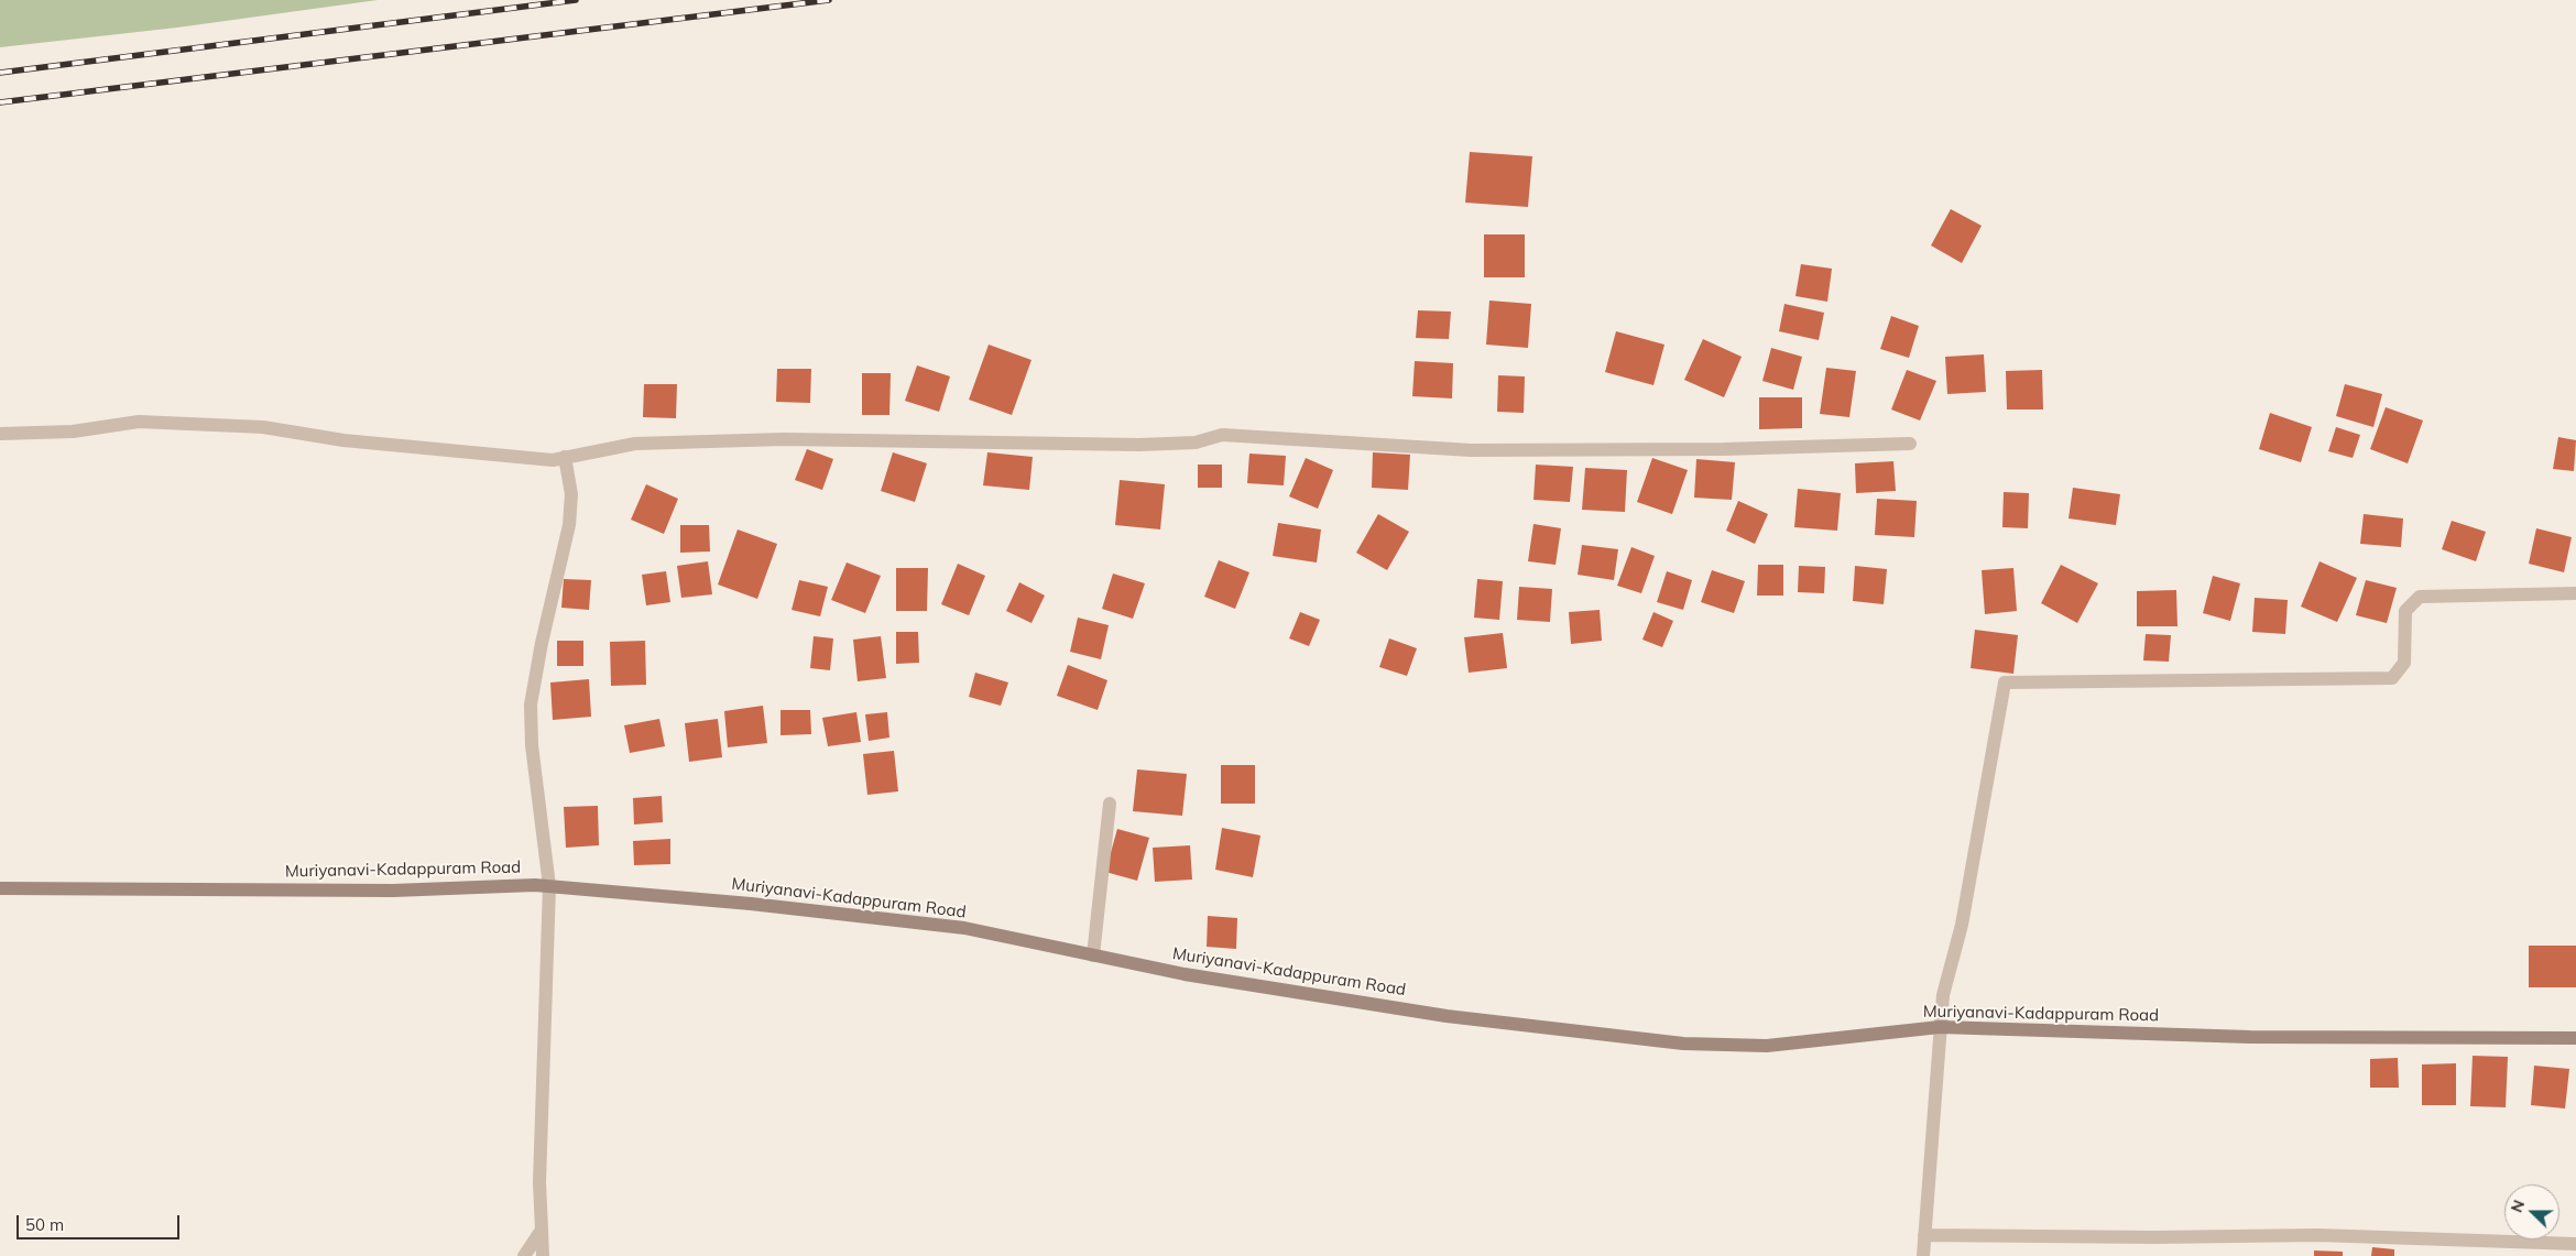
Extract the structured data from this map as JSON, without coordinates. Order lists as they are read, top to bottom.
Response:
{
  "streets": {
    "main road": ["Muriyanavi-Kadappuram Road"]
  },
  "scale_bar": "50 m",
  "north": "left"
}
